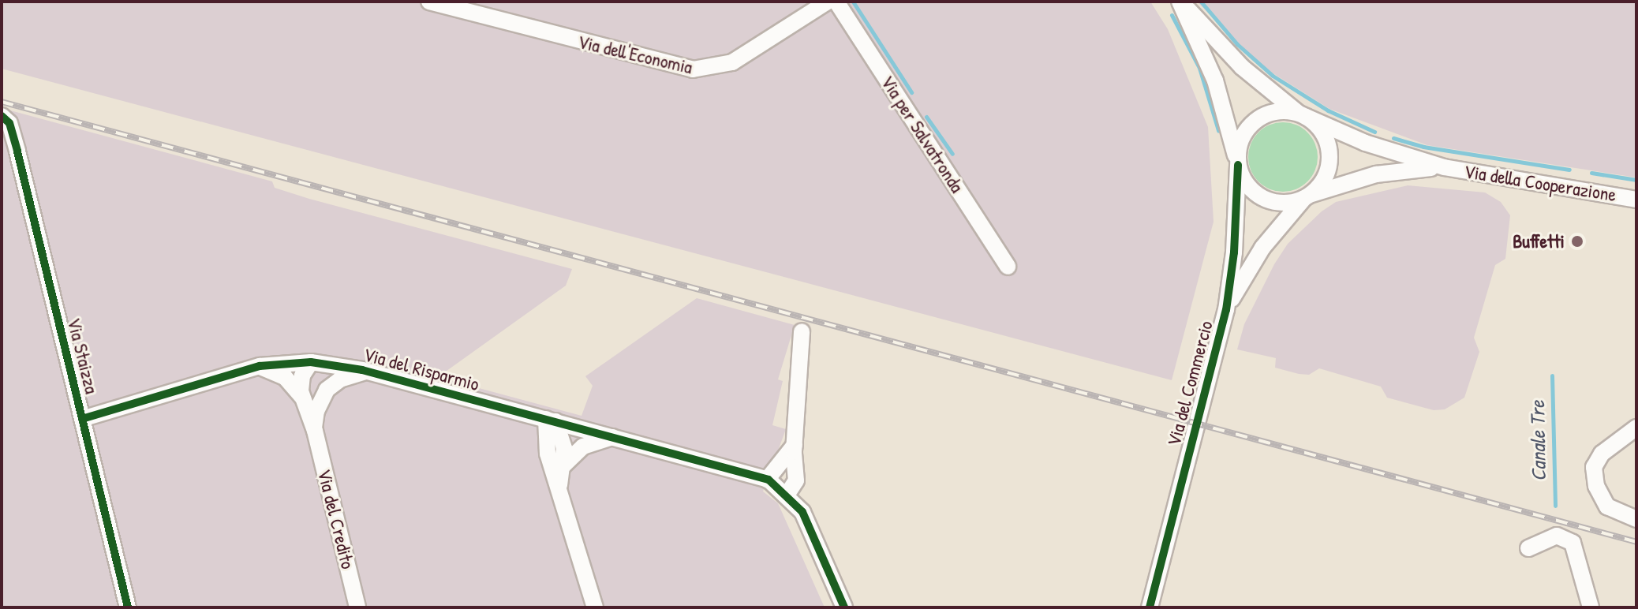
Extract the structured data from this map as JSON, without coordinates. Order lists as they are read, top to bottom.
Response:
{
  "streets": {
    "street": [
      "Via dell'Economia",
      "Via per Salvatronda",
      "Via della Cooperazione",
      "Via Staizza",
      "Via del Risparmio",
      "Via del Commercio",
      "Via del Credito"
    ]
  },
  "crossings": [
    ["Via della Cooperazione", "Via del Commercio"],
    ["Via Staizza", "Via del Risparmio"],
    ["Via del Risparmio", "Via del Credito"]
  ],
  "water": ["Canale Tre"],
  "places": ["Buffetti"]
}
